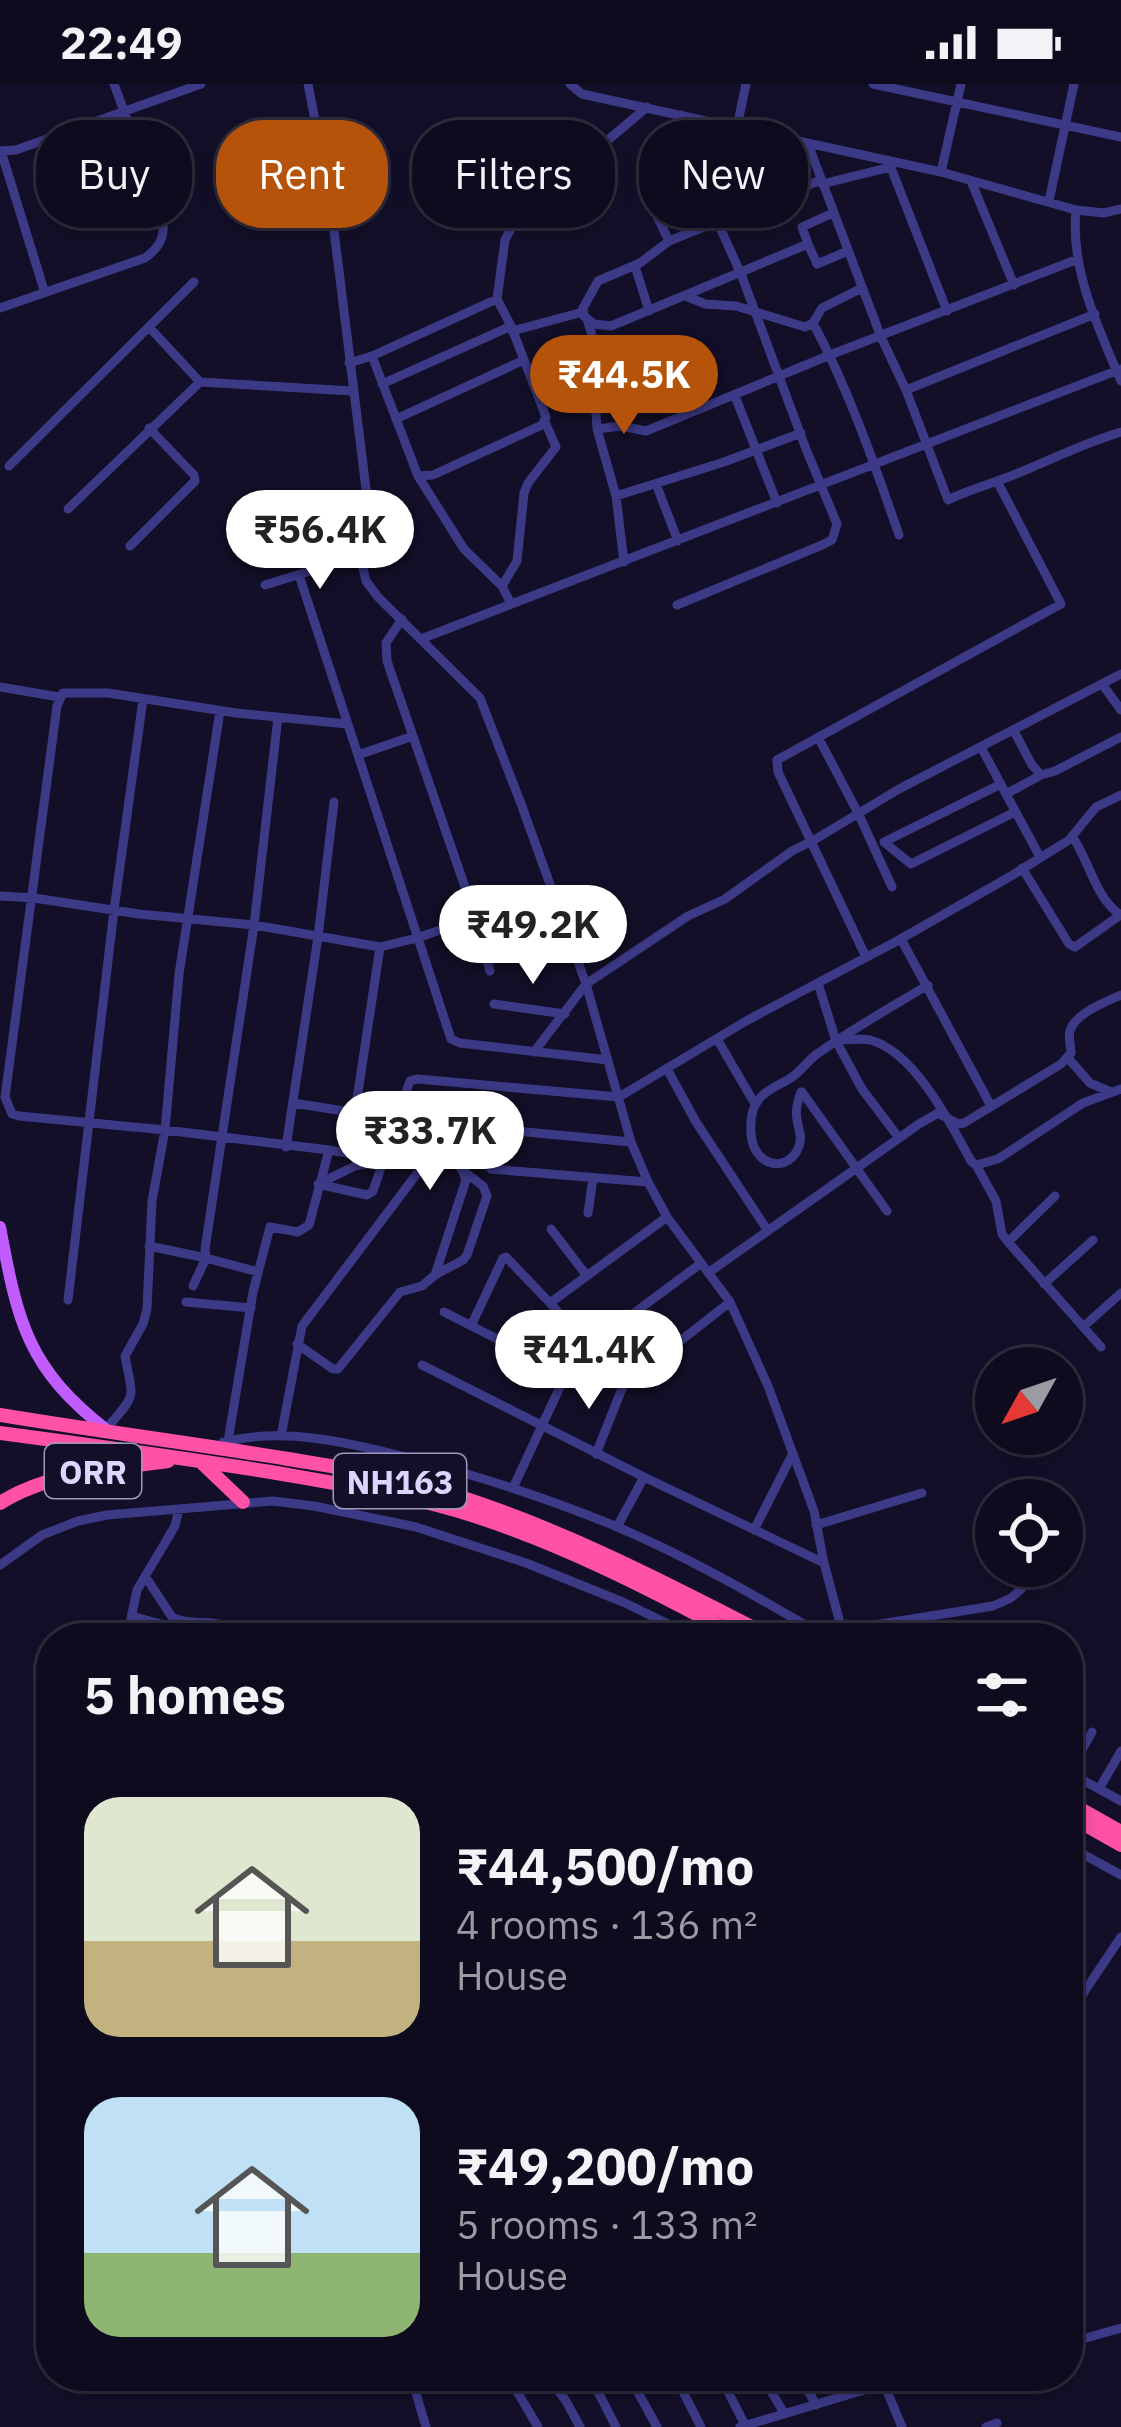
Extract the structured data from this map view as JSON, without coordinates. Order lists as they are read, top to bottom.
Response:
{
  "streets": {
    "highway": ["ORR", "NH163"]
  },
  "crossings": [
    ["ORR", "NH163"]
  ],
  "north": "bottom left",
  "page": {
    "status": "22:49",
    "chip": [
      "Buy",
      "Rent",
      "Filters",
      "New"
    ],
    "price": [
      "₹44.5K",
      "₹56.4K",
      "₹49.2K",
      "₹33.7K",
      "₹41.4K"
    ],
    "heading": "5 homes",
    "list": [
      {
        "name": "₹44,500/mo",
        "note": "4 rooms · 136 m² · House"
      },
      {
        "name": "₹49,200/mo",
        "note": "5 rooms · 133 m² · House"
      }
    ]
  }
}
